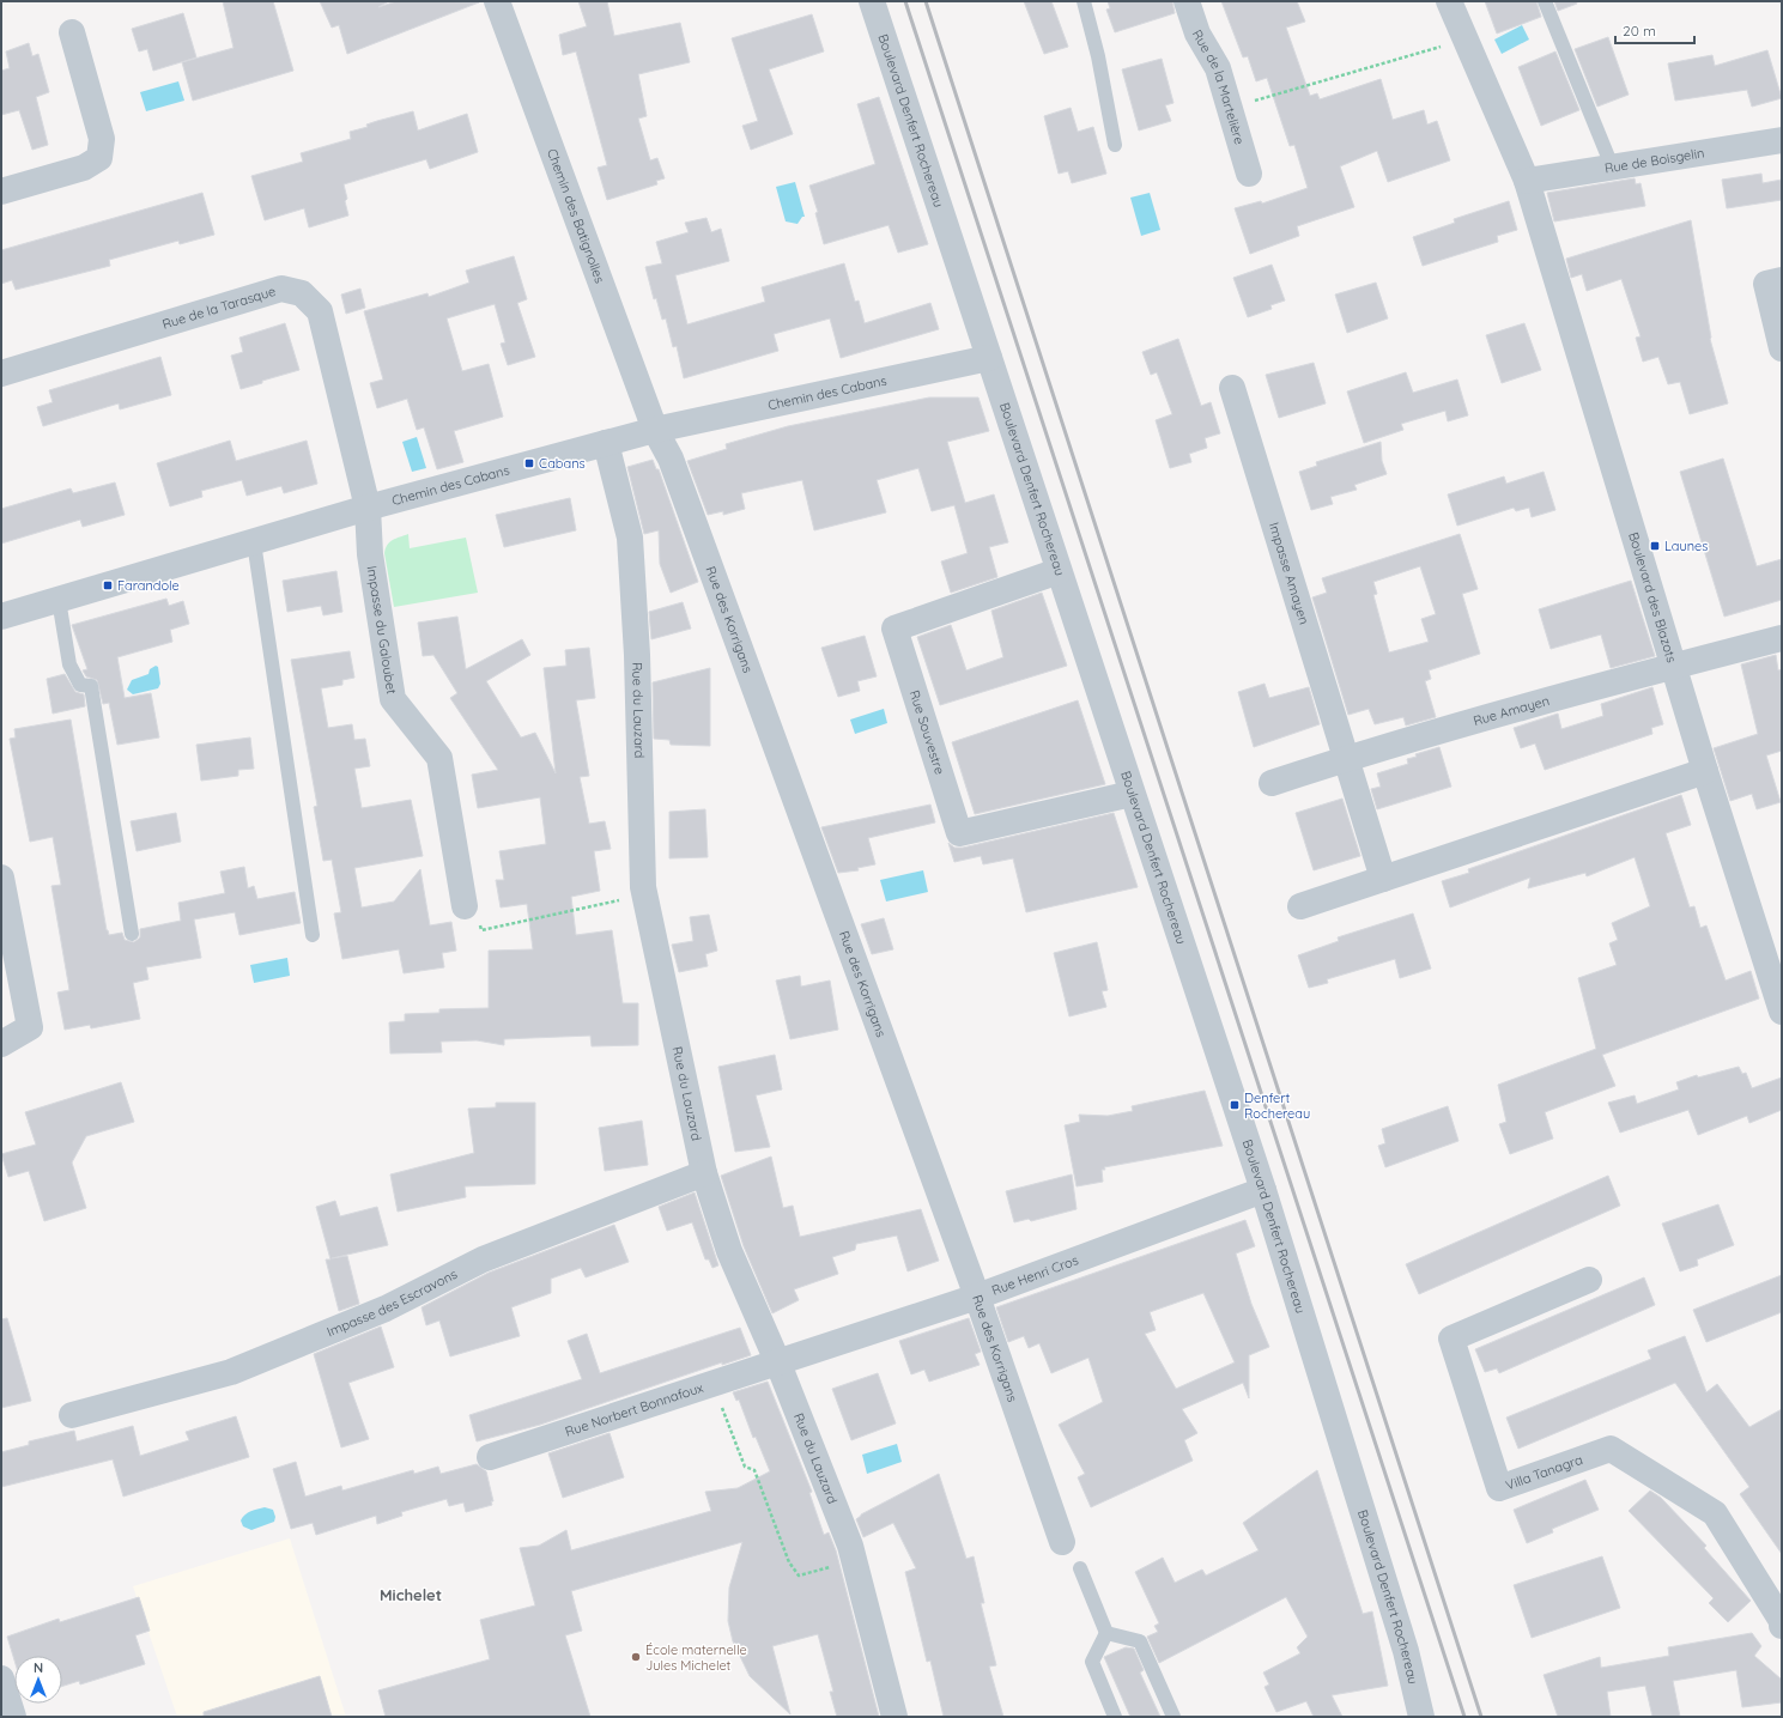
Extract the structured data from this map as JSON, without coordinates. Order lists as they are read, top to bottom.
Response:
{
  "streets": {
    "street": [
      "Rue de la Martelière",
      "Boulevard Denfert Rochereau",
      "Rue de Boisgelin",
      "Chemin des Batignolles",
      "Rue de la Tarasque",
      "Chemin des Cabans",
      "Impasse Amayen",
      "Boulevard des Blazots",
      "Rue des Korrigans",
      "Impasse du Galoubet",
      "Rue du Lauzard",
      "Rue Amayen",
      "Rue Souvestre",
      "Rue Henri Cros",
      "Impasse des Escravons",
      "Rue Norbert Bonnafoux",
      "Villa Tanagra"
    ]
  },
  "crossings": [
    ["Boulevard Denfert Rochereau", "Chemin des Cabans"],
    ["Boulevard Denfert Rochereau", "Rue Souvestre"],
    ["Boulevard Denfert Rochereau", "Rue Henri Cros"],
    ["Rue de Boisgelin", "Boulevard des Blazots"],
    ["Chemin des Batignolles", "Chemin des Cabans"],
    ["Chemin des Batignolles", "Rue des Korrigans"],
    ["Rue de la Tarasque", "Chemin des Cabans"],
    ["Rue de la Tarasque", "Impasse du Galoubet"],
    ["Chemin des Cabans", "Rue des Korrigans"],
    ["Chemin des Cabans", "Impasse du Galoubet"],
    ["Chemin des Cabans", "Rue du Lauzard"],
    ["Impasse Amayen", "Rue Amayen"],
    ["Boulevard des Blazots", "Rue Amayen"],
    ["Rue des Korrigans", "Rue Henri Cros"],
    ["Rue du Lauzard", "Rue Henri Cros"],
    ["Rue du Lauzard", "Impasse des Escravons"],
    ["Rue du Lauzard", "Rue Norbert Bonnafoux"],
    ["Rue Henri Cros", "Rue Norbert Bonnafoux"]
  ],
  "districts": ["Michelet"],
  "places": {
    "transit": [
      "Cabans",
      "Launes",
      "Farandole",
      "Denfert Rochereau"
    ],
    "other": ["École maternelle Jules Michelet"]
  },
  "scale_bar": "20 m",
  "north": "top"
}
